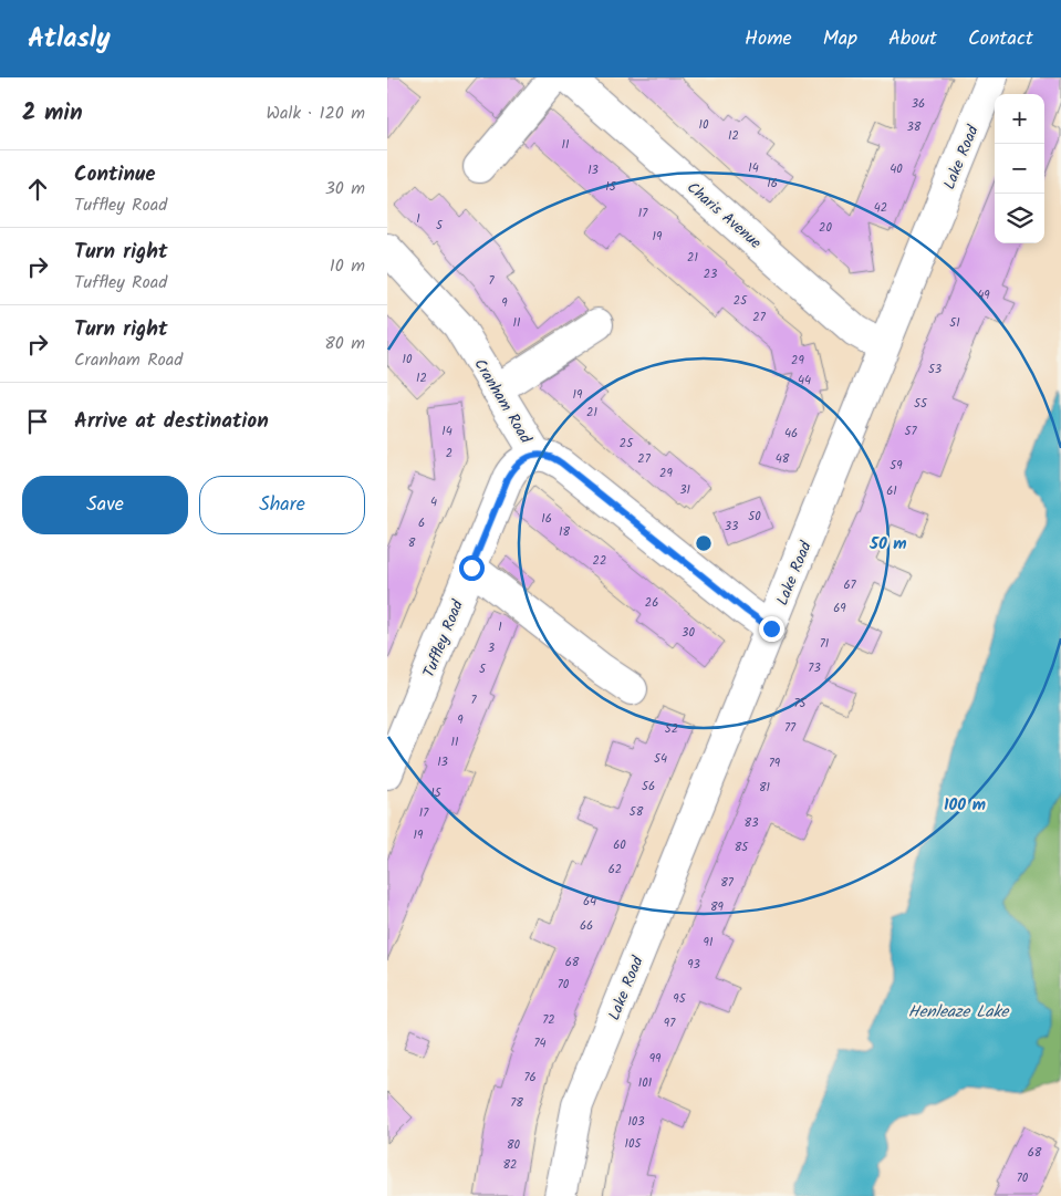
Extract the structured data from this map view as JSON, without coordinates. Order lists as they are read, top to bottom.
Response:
{
  "streets": {
    "street": [
      "Lake Road",
      "Charis Avenue",
      "Cranham Road",
      "Tuffley Road"
    ]
  },
  "crossings": [
    ["Lake Road", "Charis Avenue"],
    ["Lake Road", "Cranham Road"],
    ["Cranham Road", "Tuffley Road"]
  ],
  "water": ["Henleaze Lake"],
  "house_numbers": [
    "36",
    "10",
    "38",
    "12",
    "11",
    "14",
    "40",
    "13",
    "16",
    "15",
    "42",
    "17",
    "1",
    "5",
    "20",
    "19",
    "21",
    "23",
    "7",
    "49",
    "25",
    "9",
    "27",
    "11",
    "51",
    "10",
    "29",
    "53",
    "12",
    "44",
    "19",
    "55",
    "21",
    "14",
    "57",
    "46",
    "25",
    "2",
    "27",
    "48",
    "59",
    "29",
    "31",
    "61",
    "4",
    "50",
    "16",
    "6",
    "33",
    "18",
    "8",
    "22",
    "67",
    "26",
    "69",
    "1",
    "30",
    "71",
    "3",
    "73",
    "5",
    "7",
    "75",
    "9",
    "77",
    "52",
    "11",
    "54",
    "13",
    "79",
    "56",
    "81",
    "15",
    "58",
    "17",
    "83",
    "19",
    "60",
    "85",
    "62",
    "87",
    "64",
    "89",
    "66",
    "91",
    "68",
    "93",
    "70",
    "95",
    "72",
    "97",
    "74",
    "99",
    "76",
    "101",
    "78",
    "103",
    "105",
    "80",
    "68",
    "82",
    "70"
  ],
  "page": {
    "header": "Atlasly",
    "nav": [
      "Home",
      "Map",
      "About",
      "Contact"
    ],
    "heading": ["2 min", "Walk · 120 m"],
    "map_buttons": ["+", "−"],
    "list": [
      ["Continue", "Tuffley Road", "30 m"],
      ["Turn right", "Tuffley Road", "10 m"],
      ["Turn right", "Cranham Road", "80 m"],
      "Arrive at destination"
    ],
    "buttons": ["Save", "Share"]
  },
  "rings": ["50 m", "100 m"]
}
